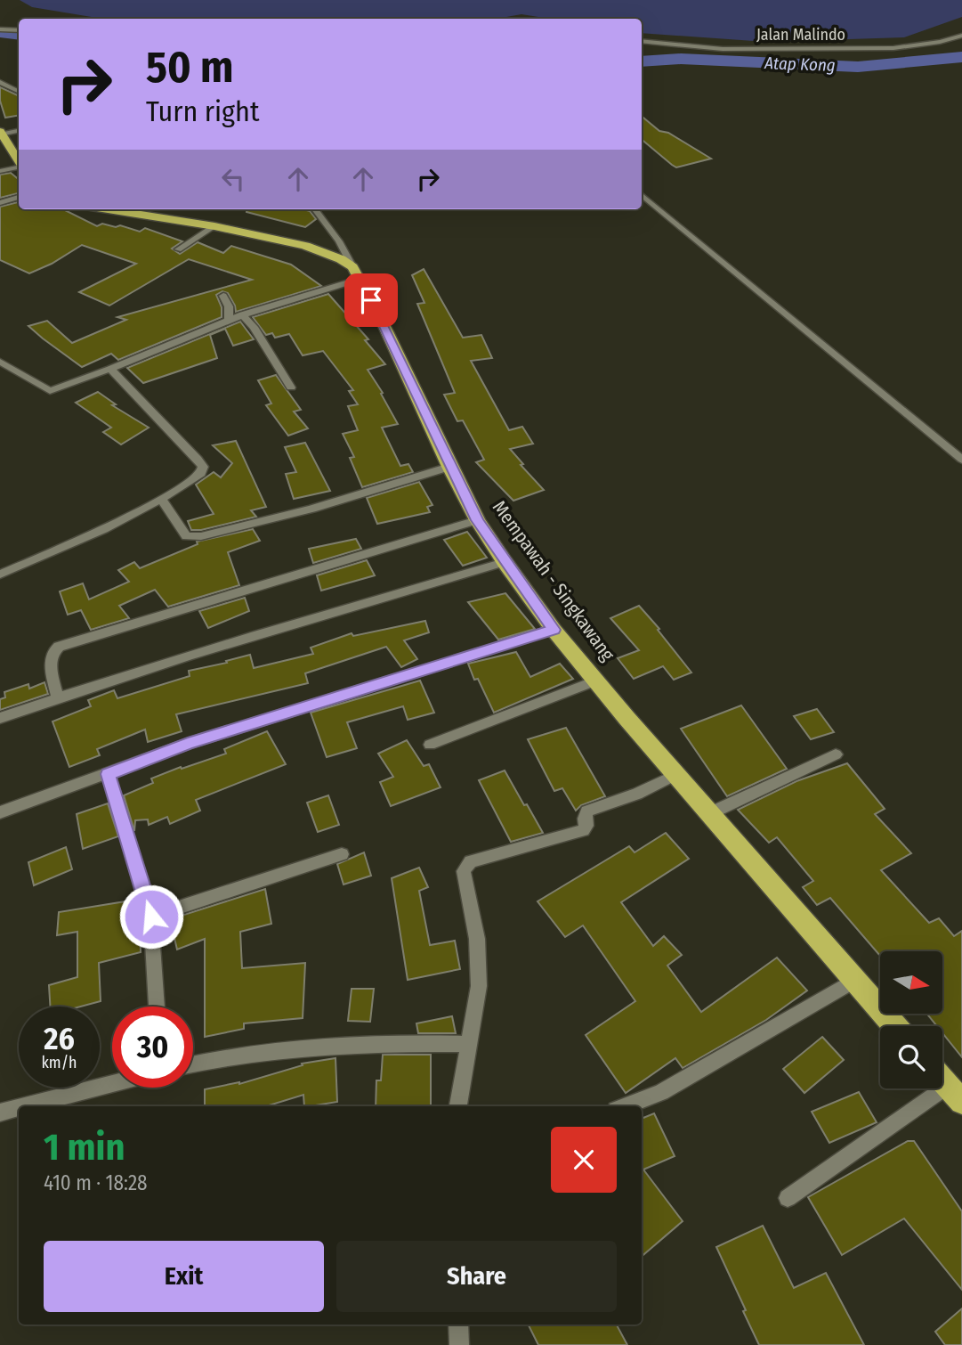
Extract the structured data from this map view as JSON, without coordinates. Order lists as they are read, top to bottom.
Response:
{
  "streets": {
    "highway": ["Mempawah - Singkawang"],
    "street": ["Jalan Malindo"]
  },
  "water": ["Atap Kong"],
  "north": "right",
  "page": {
    "turn": ["50 m", "Turn right"],
    "speed": "26 km/h",
    "limit": "30",
    "heading": ["1 min", "410 m · 18:28"],
    "buttons": ["Exit", "Share"]
  }
}
